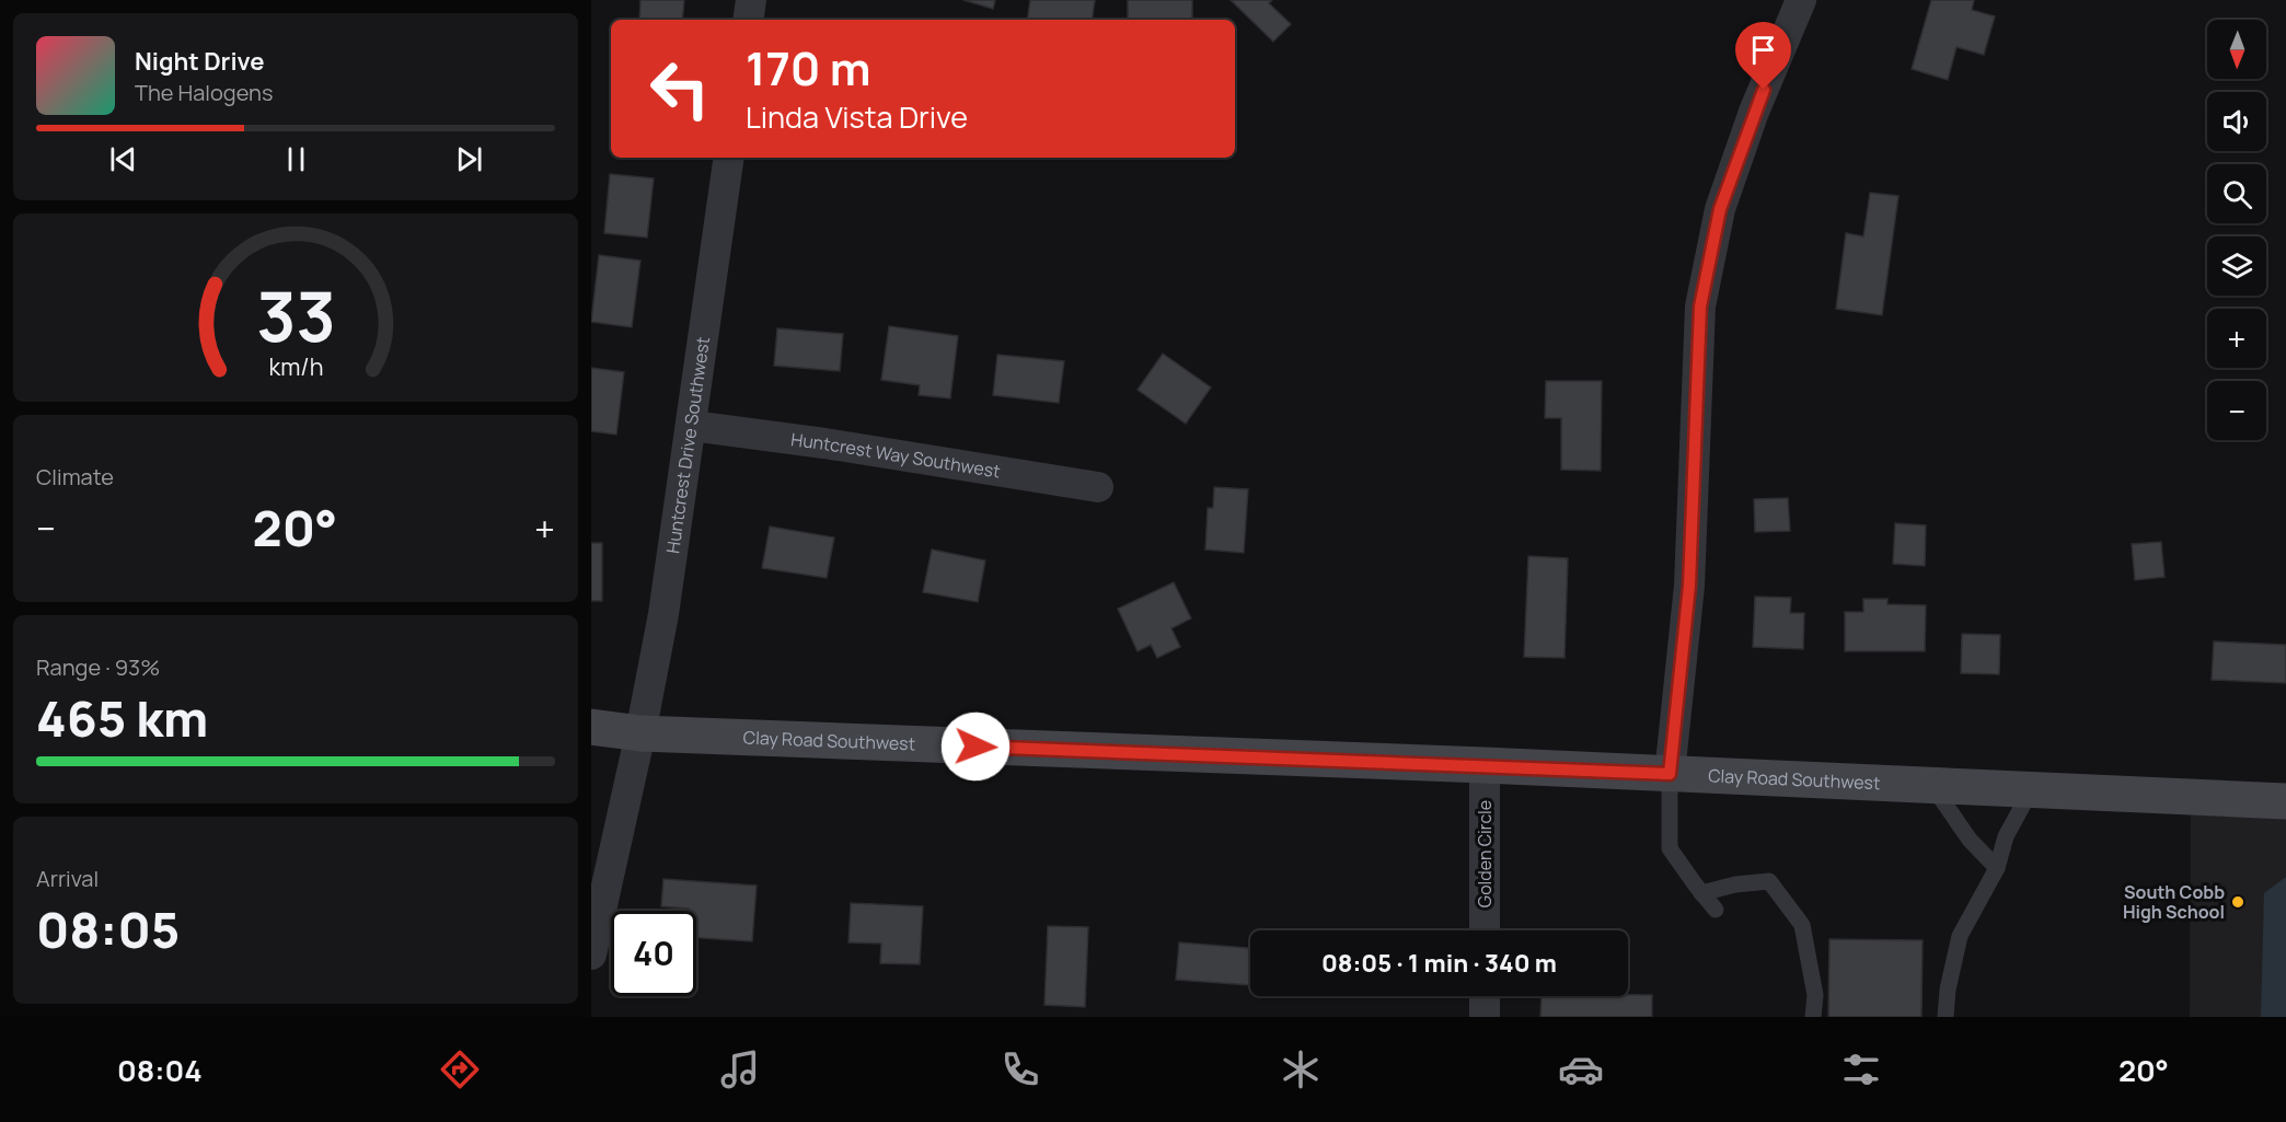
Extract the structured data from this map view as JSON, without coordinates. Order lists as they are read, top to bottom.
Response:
{
  "streets": {
    "street": [
      "Huntcrest Drive Southwest",
      "Huntcrest Way Southwest",
      "Clay Road Southwest",
      "Golden Circle"
    ]
  },
  "crossings": [
    ["Huntcrest Drive Southwest", "Huntcrest Way Southwest"],
    ["Huntcrest Drive Southwest", "Clay Road Southwest"],
    ["Clay Road Southwest", "Golden Circle"]
  ],
  "places": ["South Cobb High School"],
  "north": "bottom",
  "page": {
    "map_buttons": ["+", "−"],
    "turn": ["170 m", "Linda Vista Drive"],
    "song": ["Night Drive", "The Halogens"],
    "tile": [
      "Climate",
      ["Range · 93%", "465 km"],
      ["Arrival", "08:05"]
    ],
    "heat": ["−", "20°", "+"],
    "limit": "40",
    "trip": "08:05 · 1 min · 340 m",
    "tabs": ["08:04", "20°"],
    "gauge": ["33", "km/h"]
  }
}
